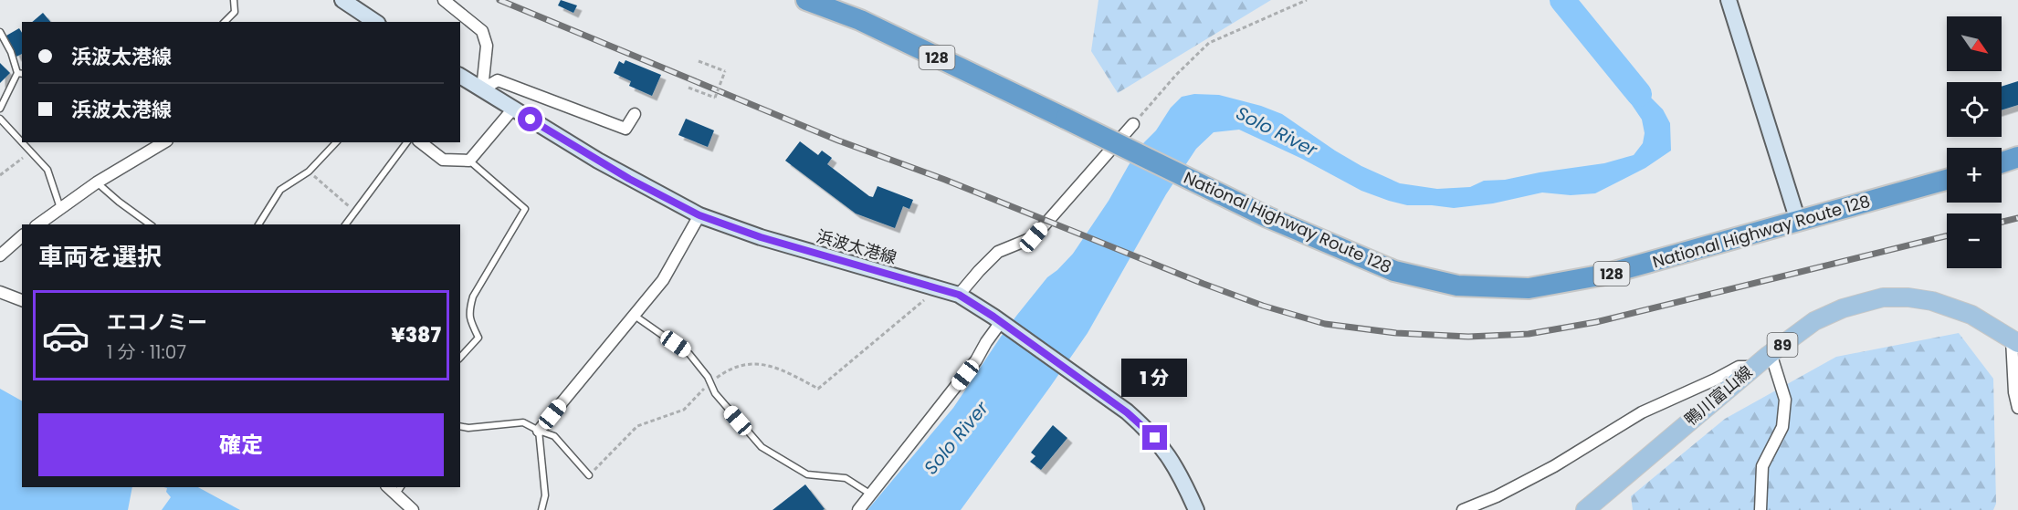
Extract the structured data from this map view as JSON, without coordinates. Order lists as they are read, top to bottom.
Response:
{
  "streets": {
    "highway": ["128", "National Highway Route 128"],
    "main road": ["浜波太港線", "89", "鴨川富山線"]
  },
  "water": ["Solo River"],
  "north": "bottom right",
  "page": {
    "map_buttons": ["+", "−"],
    "banner": ["浜波太港線", "浜波太港線"],
    "heading": "車両を選択",
    "list": [
      {
        "name": "エコノミー",
        "note": "1 分 · 11:07",
        "value": "¥387"
      }
    ],
    "bubble": "1 分",
    "buttons": "確定"
  }
}
